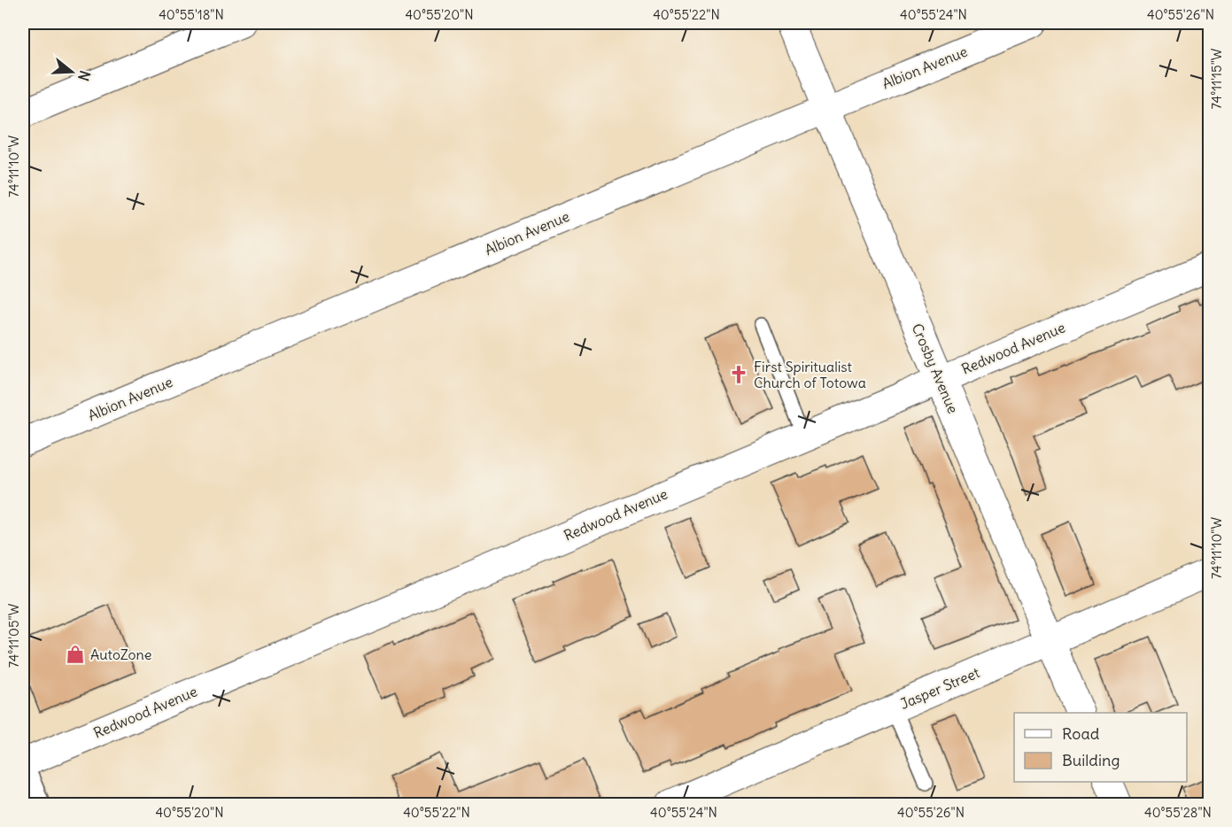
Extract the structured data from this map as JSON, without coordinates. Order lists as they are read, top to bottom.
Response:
{
  "streets": {
    "street": [
      "Albion Avenue",
      "Redwood Avenue",
      "Crosby Avenue",
      "Jasper Street"
    ]
  },
  "crossings": [
    ["Albion Avenue", "Crosby Avenue"],
    ["Redwood Avenue", "Crosby Avenue"],
    ["Crosby Avenue", "Jasper Street"]
  ],
  "places": {
    "church": ["First Spiritualist Church of Totowa"],
    "shop": ["AutoZone"]
  },
  "legend": ["Road", "Building"],
  "north": "right",
  "coordinates": [
    "40°55'18\"N",
    "40°55'20\"N",
    "40°55'22\"N",
    "40°55'24\"N",
    "40°55'26\"N",
    "74°11'15\"W",
    "74°11'10\"W",
    "74°11'05\"W",
    "40°55'28\"N"
  ]
}
